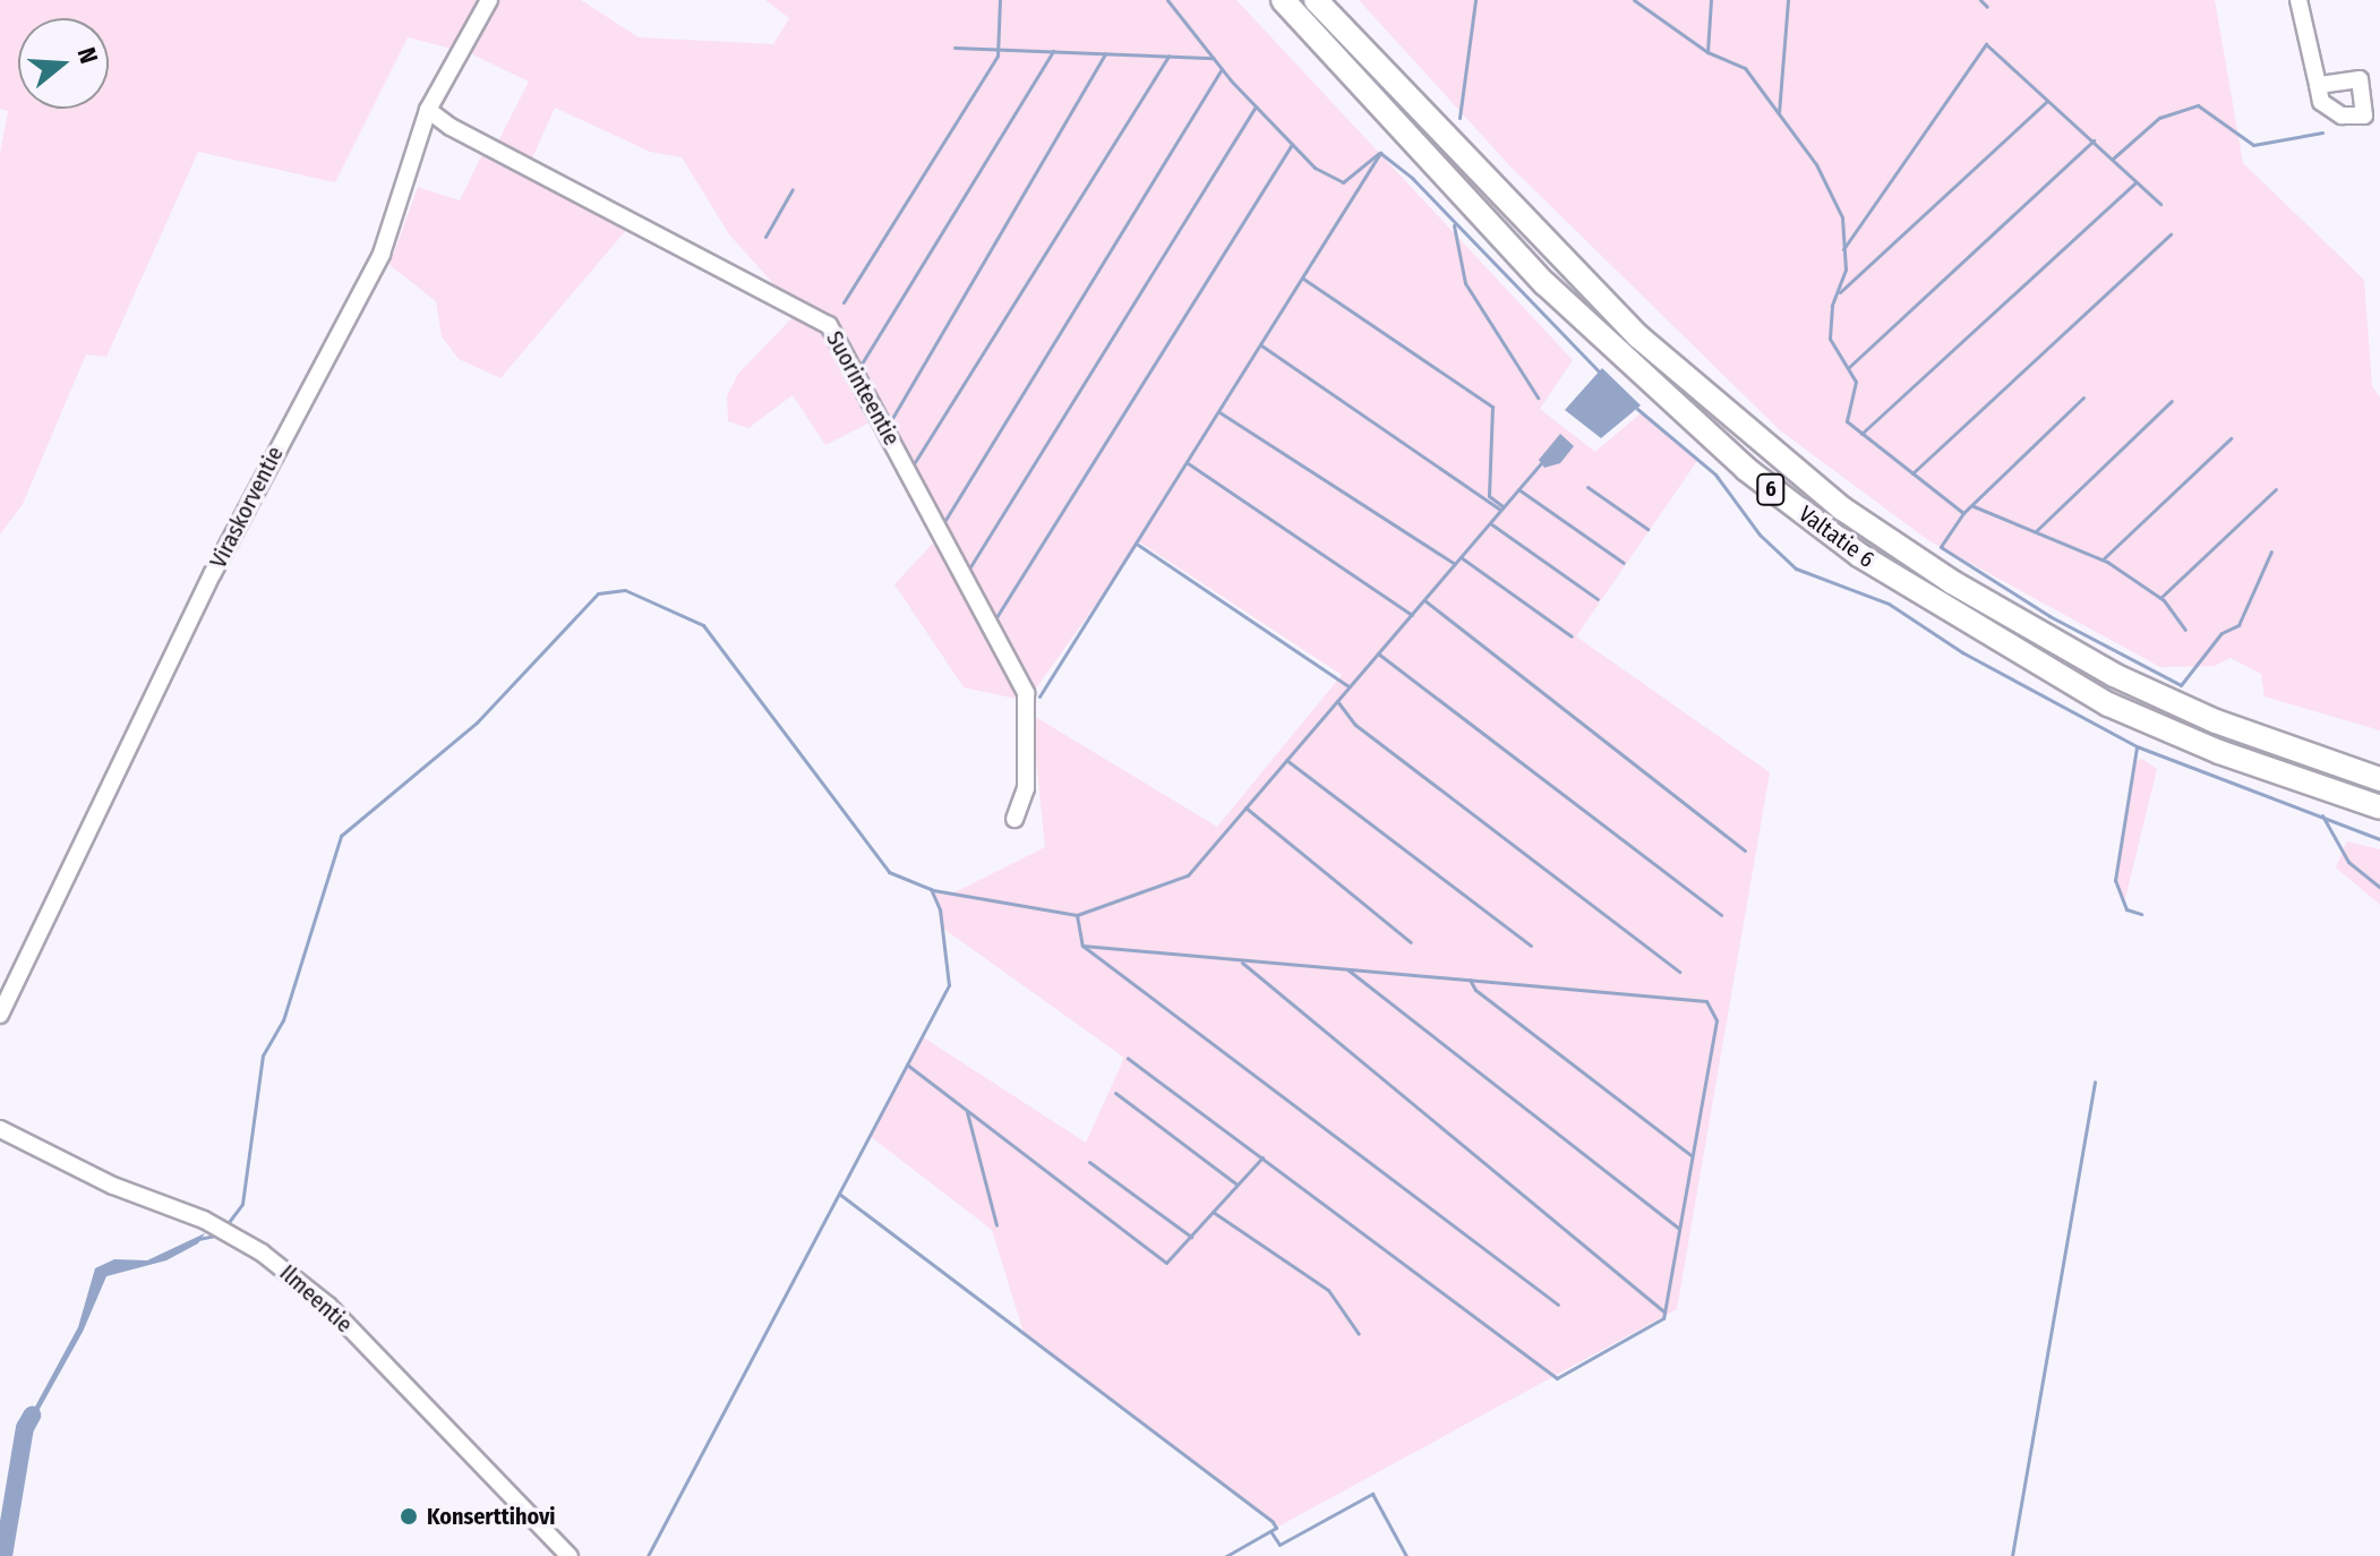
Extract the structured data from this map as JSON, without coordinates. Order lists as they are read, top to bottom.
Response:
{
  "streets": {
    "highway": ["6", "Valtatie 6"],
    "street": ["Suorinteentie", "Viraskorventie", "Ilmeentie"]
  },
  "crossings": [
    ["Suorinteentie", "Viraskorventie"]
  ],
  "places": ["Konserttihovi"],
  "north": "right"
}
